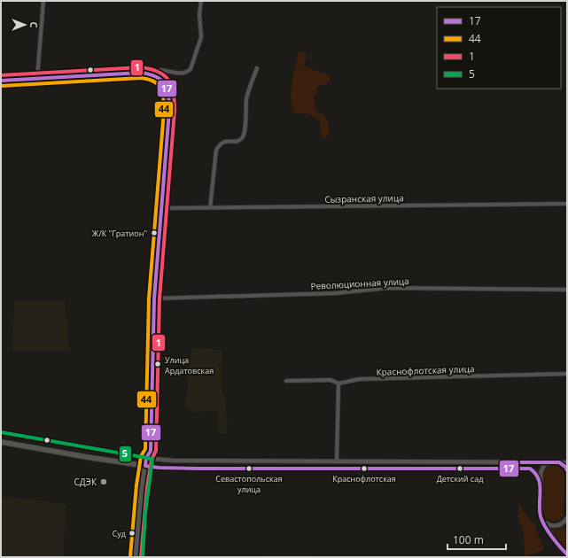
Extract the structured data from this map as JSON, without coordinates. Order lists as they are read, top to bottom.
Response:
{
  "streets": {
    "street": ["Сызранская улица", "Революционная улица", "Краснофлотская улица"]
  },
  "places": [
    "Ж/К \"Гратион\"",
    "Улица Ардатовская",
    "Севастопольская улица",
    "Краснофлотская",
    "Детский сад",
    "СДЭК",
    "Суд"
  ],
  "lines": [
    "transit line 1",
    "transit line 17",
    "transit line 44",
    "transit line 5"
  ],
  "legend": [
    "17",
    "44",
    "1",
    "5"
  ],
  "scale_bar": "100 m",
  "north": "right"
}
